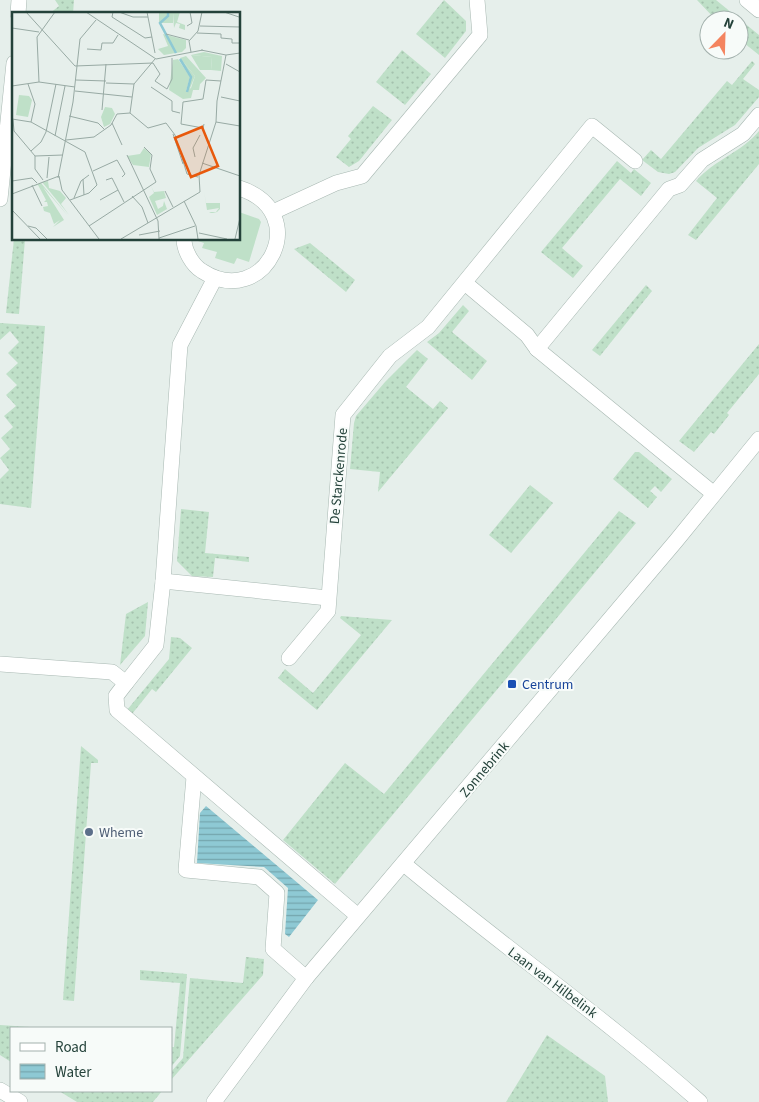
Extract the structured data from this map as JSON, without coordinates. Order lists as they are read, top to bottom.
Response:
{
  "streets": {
    "street": ["De Starckenrode", "Zonnebrink", "Laan van Hilbelink"]
  },
  "crossings": [
    ["Zonnebrink", "Laan van Hilbelink"]
  ],
  "places": {
    "transit": ["Centrum"],
    "other": ["Wheme"]
  },
  "legend": ["Road", "Water"],
  "north": "top right"
}
